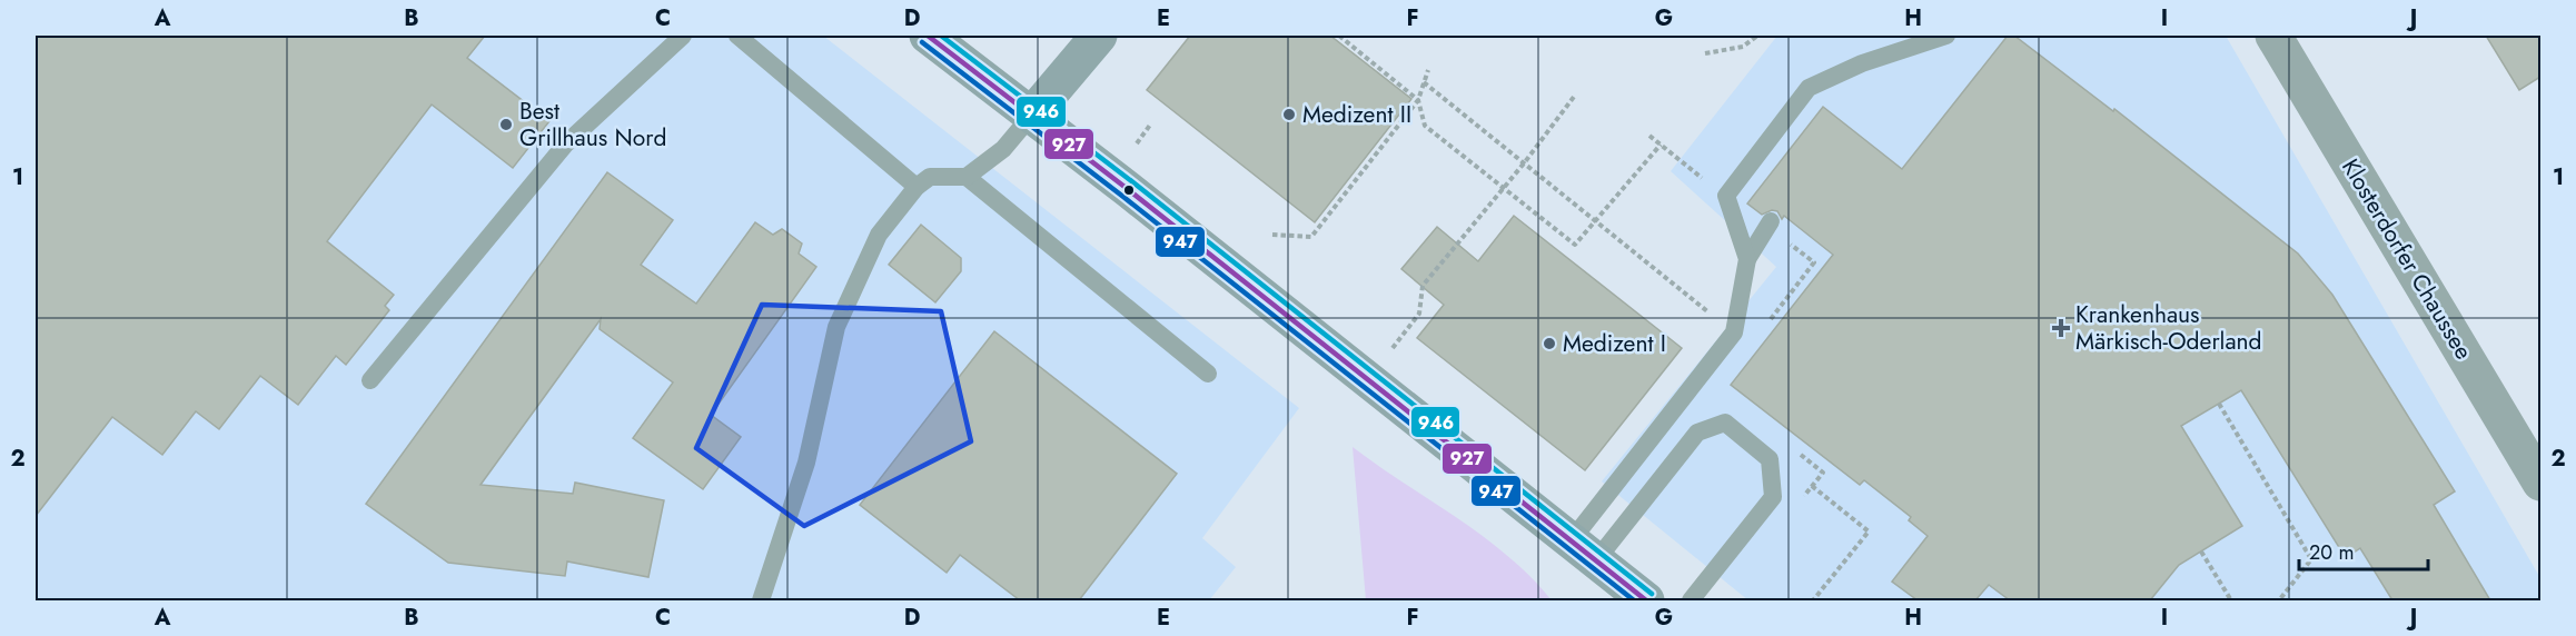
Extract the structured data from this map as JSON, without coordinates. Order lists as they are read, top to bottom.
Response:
{
  "streets": {
    "street": ["Klosterdorfer Chaussee"]
  },
  "places": {
    "other": ["Medizent II", "Best Grillhaus Nord", "Medizent I"],
    "health": ["Krankenhaus Märkisch-Oderland"]
  },
  "lines": ["transit line 927", "transit line 946", "transit line 947"],
  "scale_bar": "20 m",
  "grid": {
    "columns": [
      "A",
      "B",
      "C",
      "D",
      "E",
      "F",
      "G",
      "H",
      "I",
      "J"
    ],
    "rows": ["1", "2"]
  }
}
